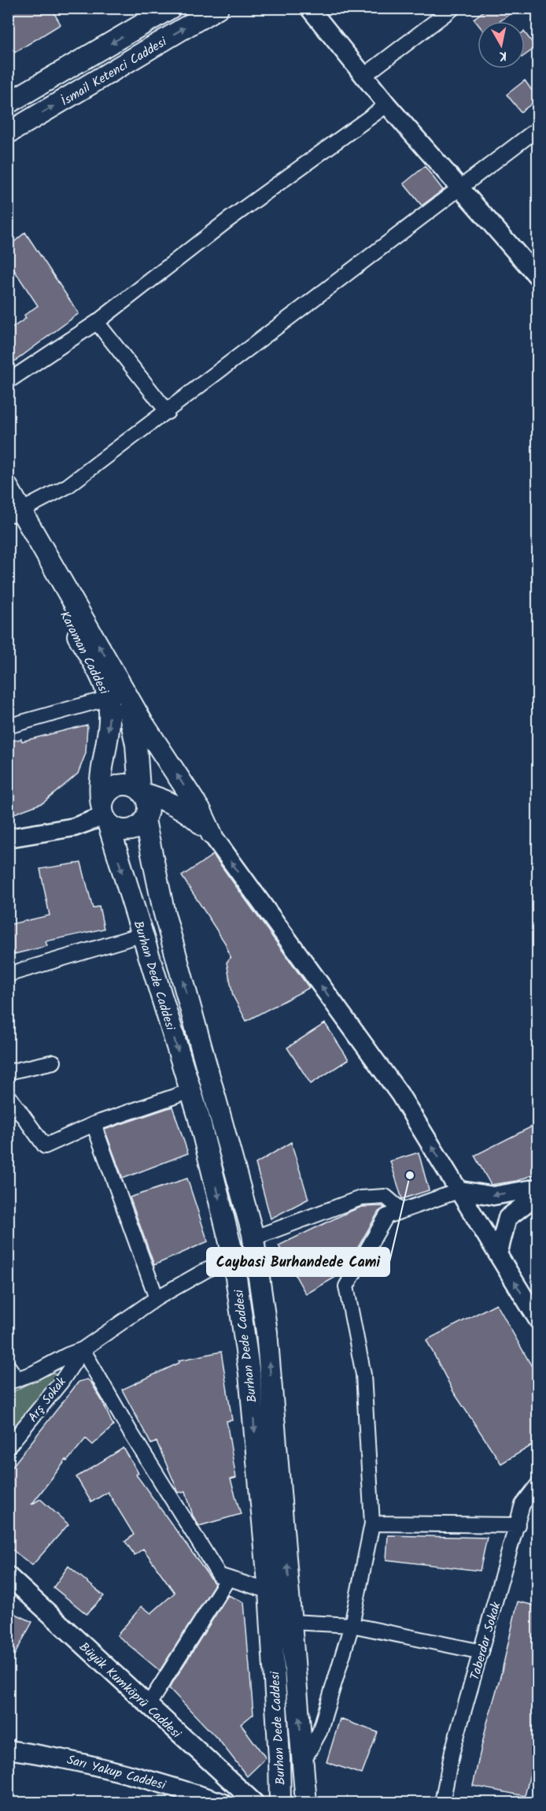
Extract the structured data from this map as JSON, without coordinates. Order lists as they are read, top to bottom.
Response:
{
  "streets": {
    "main road": ["İsmail Ketenci Caddesi", "Karaman Caddesi", "Burhan Dede Caddesi"],
    "street": [
      "Arş Sokak",
      "Taberdar Sokak",
      "Büyük Kumköprü Caddesi",
      "Sarı Yakup Caddesi"
    ]
  },
  "crossings": [
    ["Karaman Caddesi", "Burhan Dede Caddesi"]
  ],
  "places": ["Caybasi Burhandede Cami"],
  "north": "bottom"
}
